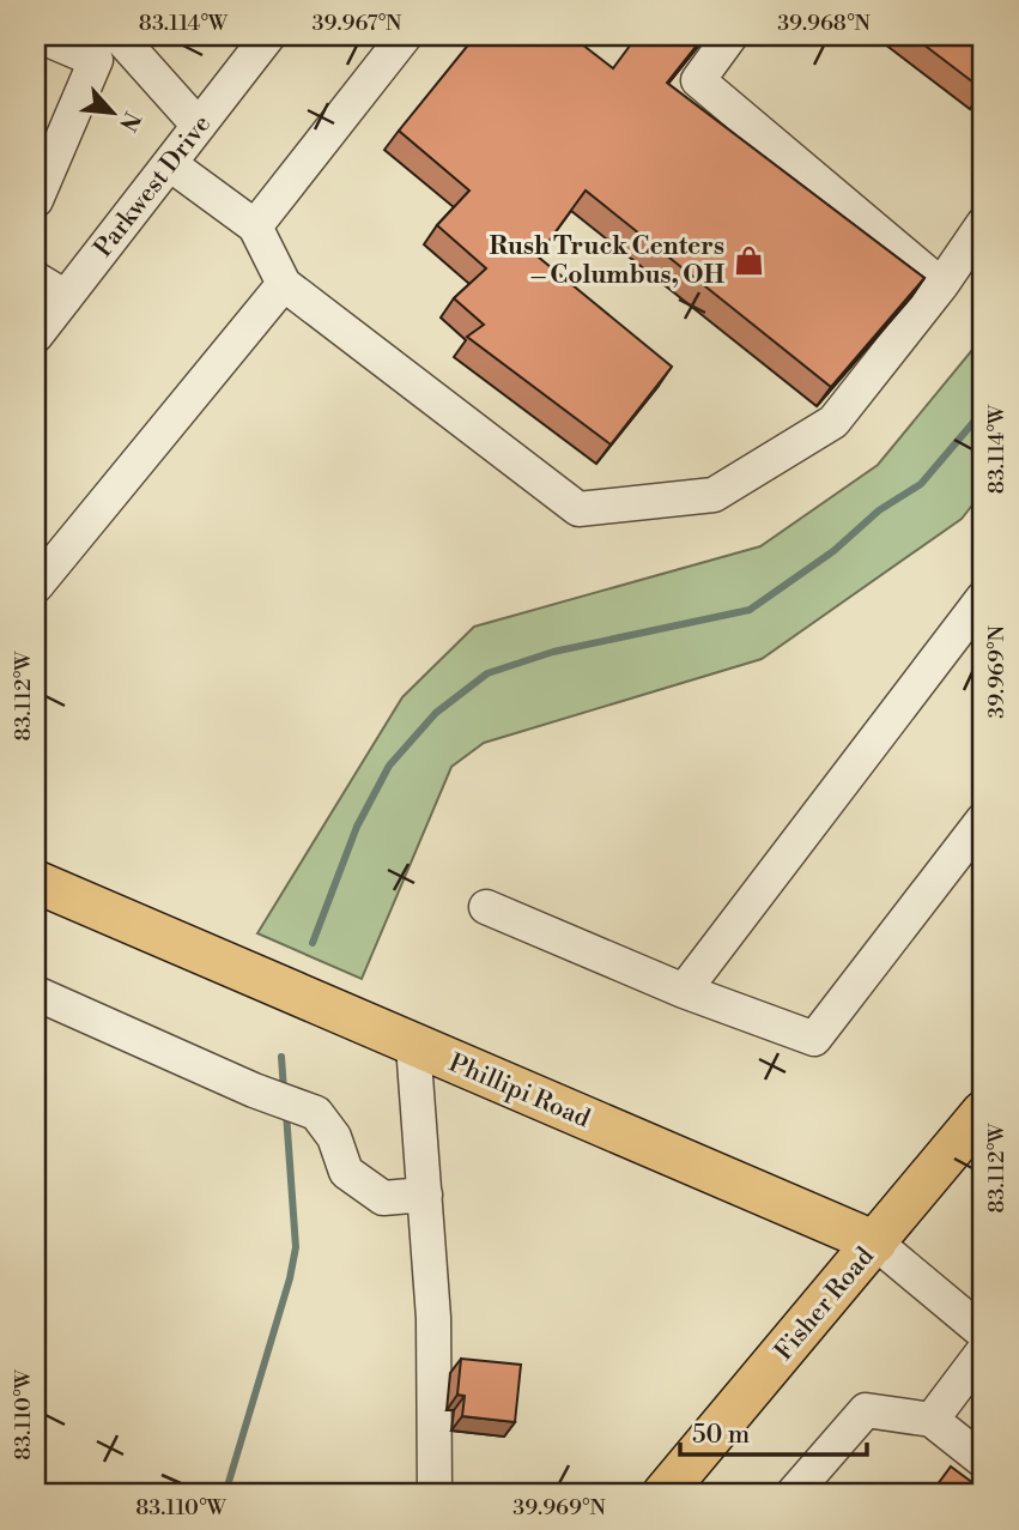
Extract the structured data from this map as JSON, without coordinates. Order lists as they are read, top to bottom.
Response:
{
  "streets": {
    "main road": ["Phillipi Road", "Fisher Road"],
    "street": ["Parkwest Drive"]
  },
  "crossings": [
    ["Phillipi Road", "Fisher Road"]
  ],
  "places": {
    "shop": ["Rush Truck Centers – Columbus, OH"]
  },
  "scale_bar": "50 m",
  "north": "bottom right",
  "coordinates": [
    "83.114°W",
    "39.967°N",
    "39.968°N",
    "39.969°N",
    "83.112°W",
    "83.110°W"
  ]
}
